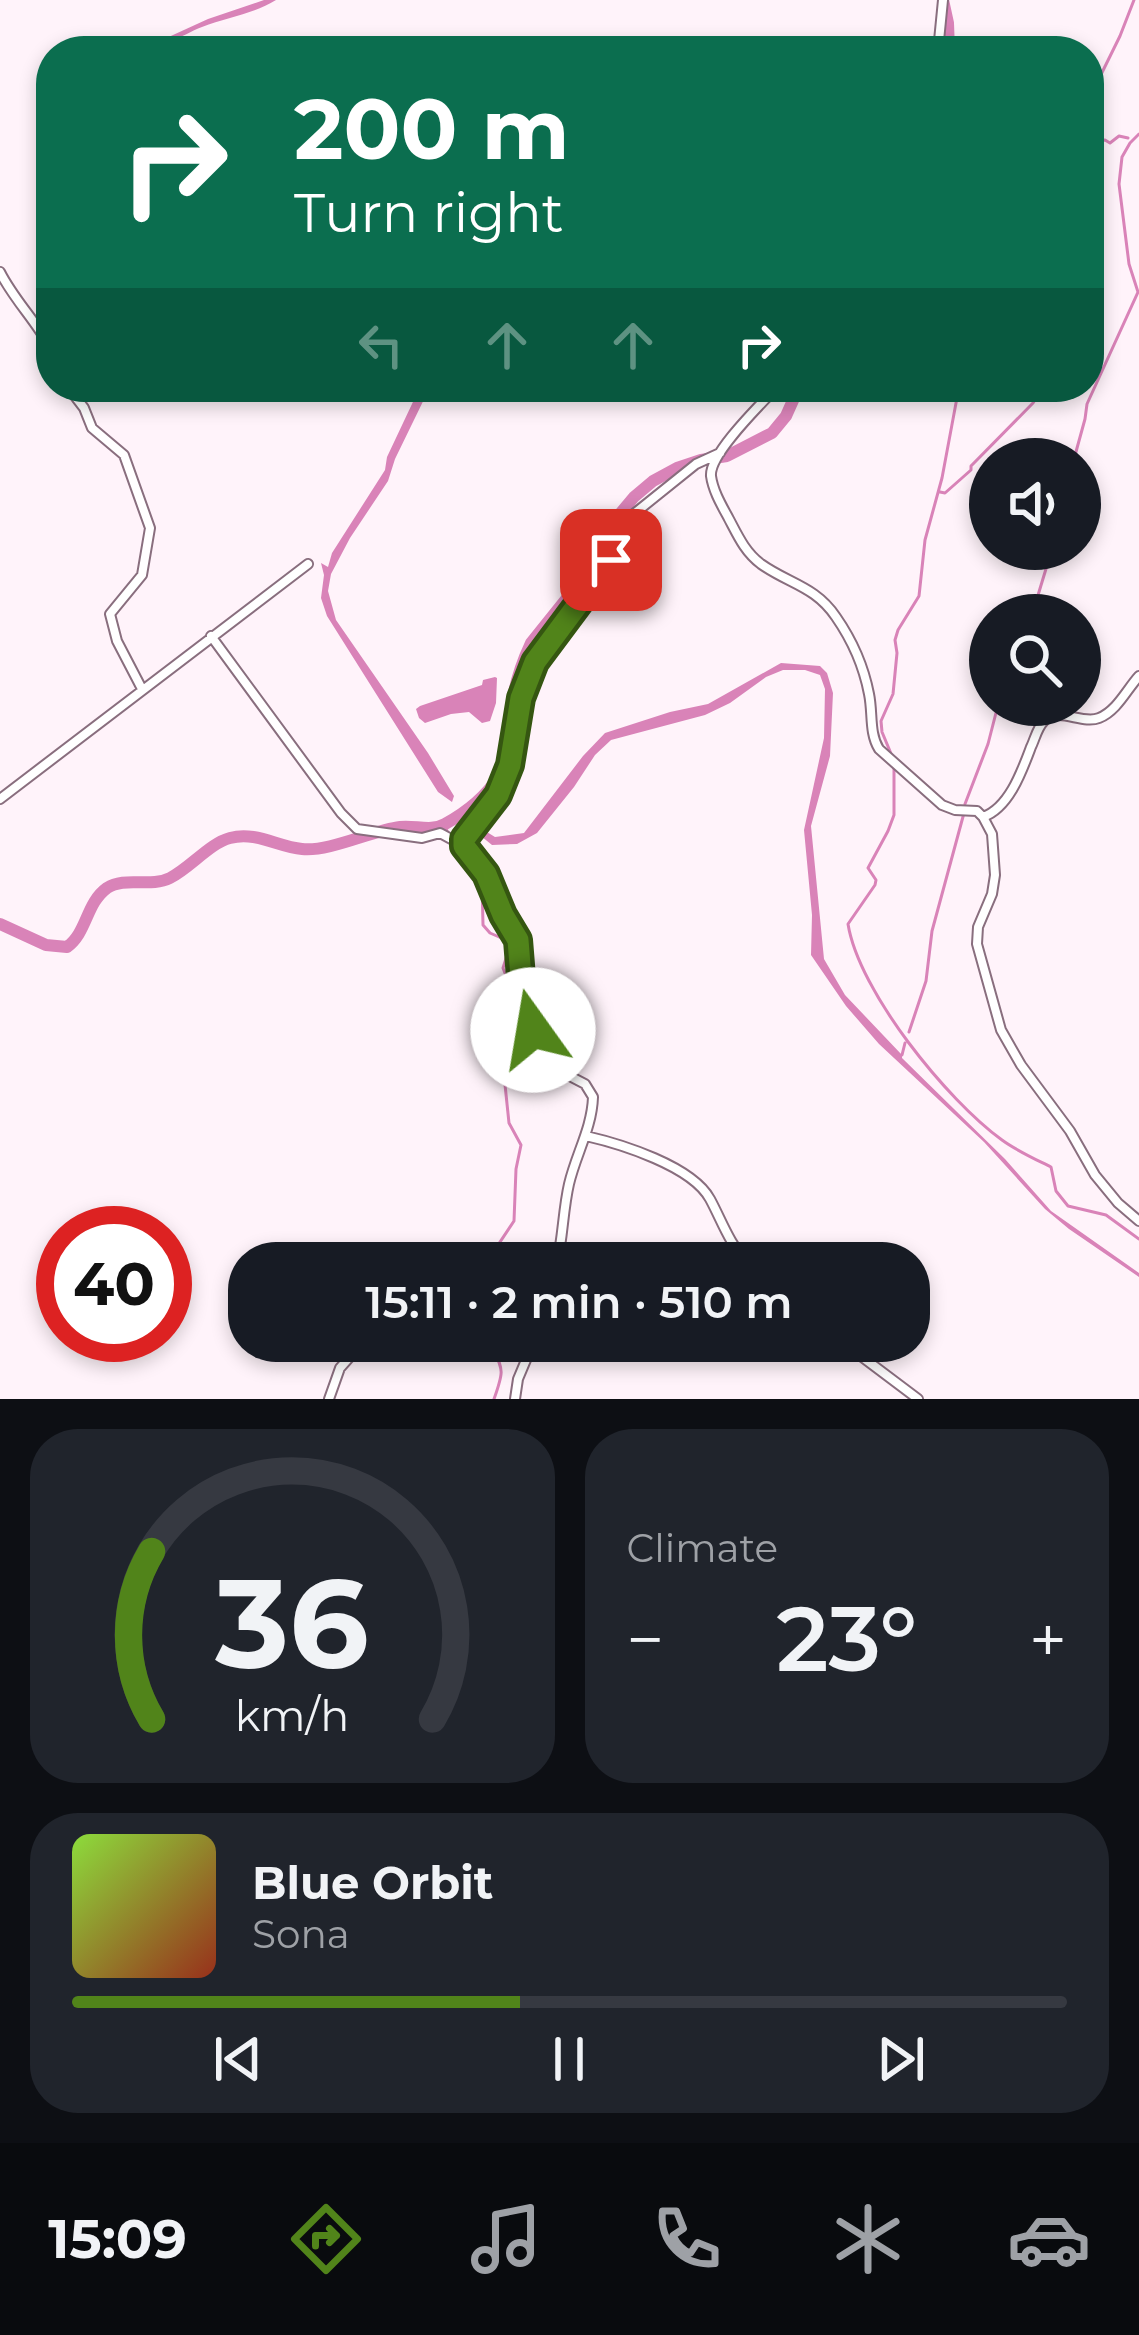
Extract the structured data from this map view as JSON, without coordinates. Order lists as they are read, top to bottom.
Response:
{
  "page": {
    "turn": ["200 m", "Turn right"],
    "limit": "40",
    "trip": "15:11 · 2 min · 510 m",
    "tile": "Climate",
    "heat": ["−", "23°", "+"],
    "song": ["Blue Orbit", "Sona"],
    "tabs": "15:09",
    "gauge": ["36", "km/h"]
  }
}
